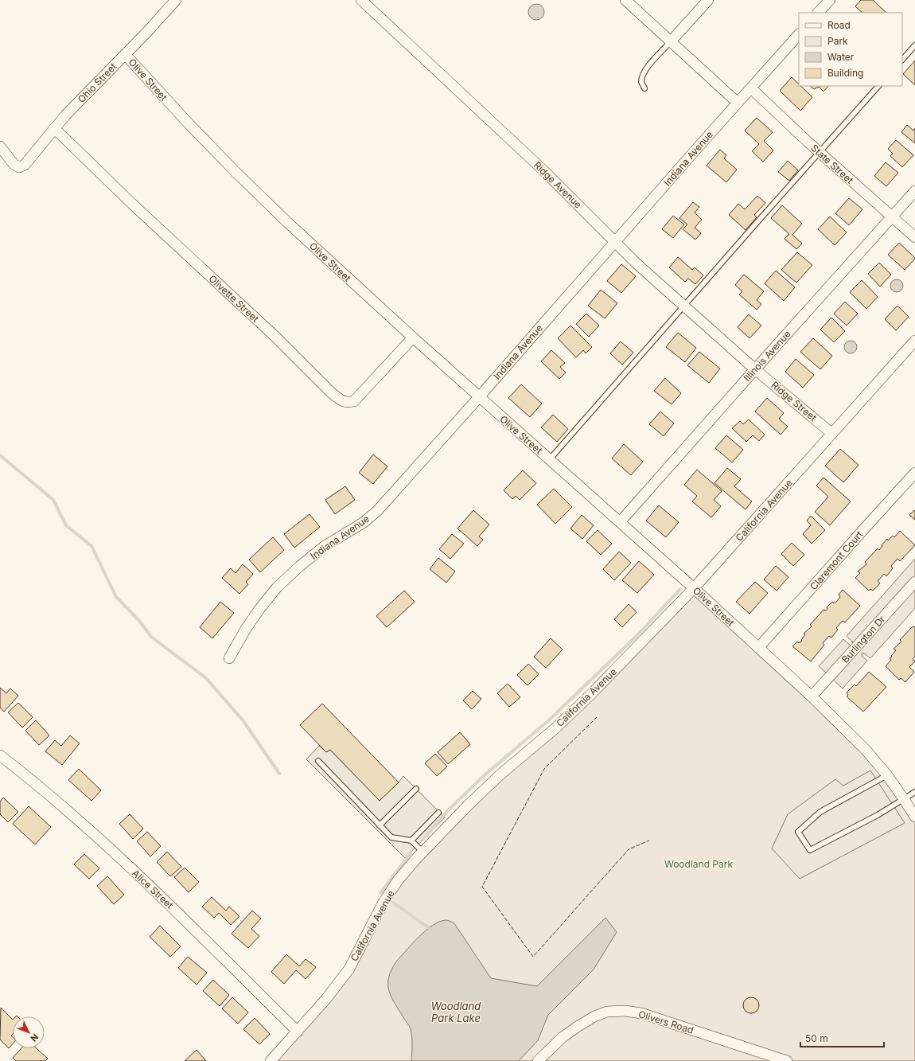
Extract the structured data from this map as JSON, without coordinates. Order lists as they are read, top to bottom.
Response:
{
  "streets": {
    "street": [
      "Olive Street",
      "Ohio Street",
      "Indiana Avenue",
      "State Street",
      "Ridge Avenue",
      "Olivette Street",
      "Illinois Avenue",
      "Ridge Street",
      "California Avenue",
      "Claremont Court",
      "Burlington Dr",
      "Alice Street",
      "Olivers Road"
    ]
  },
  "crossings": [
    ["Olive Street", "Ohio Street"],
    ["Olive Street", "Indiana Avenue"],
    ["Olive Street", "Olivette Street"],
    ["Olive Street", "Illinois Avenue"],
    ["Olive Street", "California Avenue"],
    ["Olive Street", "Claremont Court"],
    ["Olive Street", "Burlington Dr"],
    ["Ohio Street", "Olivette Street"],
    ["Indiana Avenue", "State Street"],
    ["Indiana Avenue", "Ridge Avenue"],
    ["State Street", "Illinois Avenue"],
    ["Ridge Avenue", "Illinois Avenue"],
    ["Ridge Avenue", "Ridge Street"],
    ["Illinois Avenue", "Ridge Street"],
    ["Ridge Street", "California Avenue"],
    ["California Avenue", "Alice Street"]
  ],
  "water": ["Woodland Park Lake"],
  "parks": ["Woodland Park"],
  "legend": [
    "Road",
    "Park",
    "Water",
    "Building"
  ],
  "scale_bar": "50 m",
  "north": "bottom right"
}
